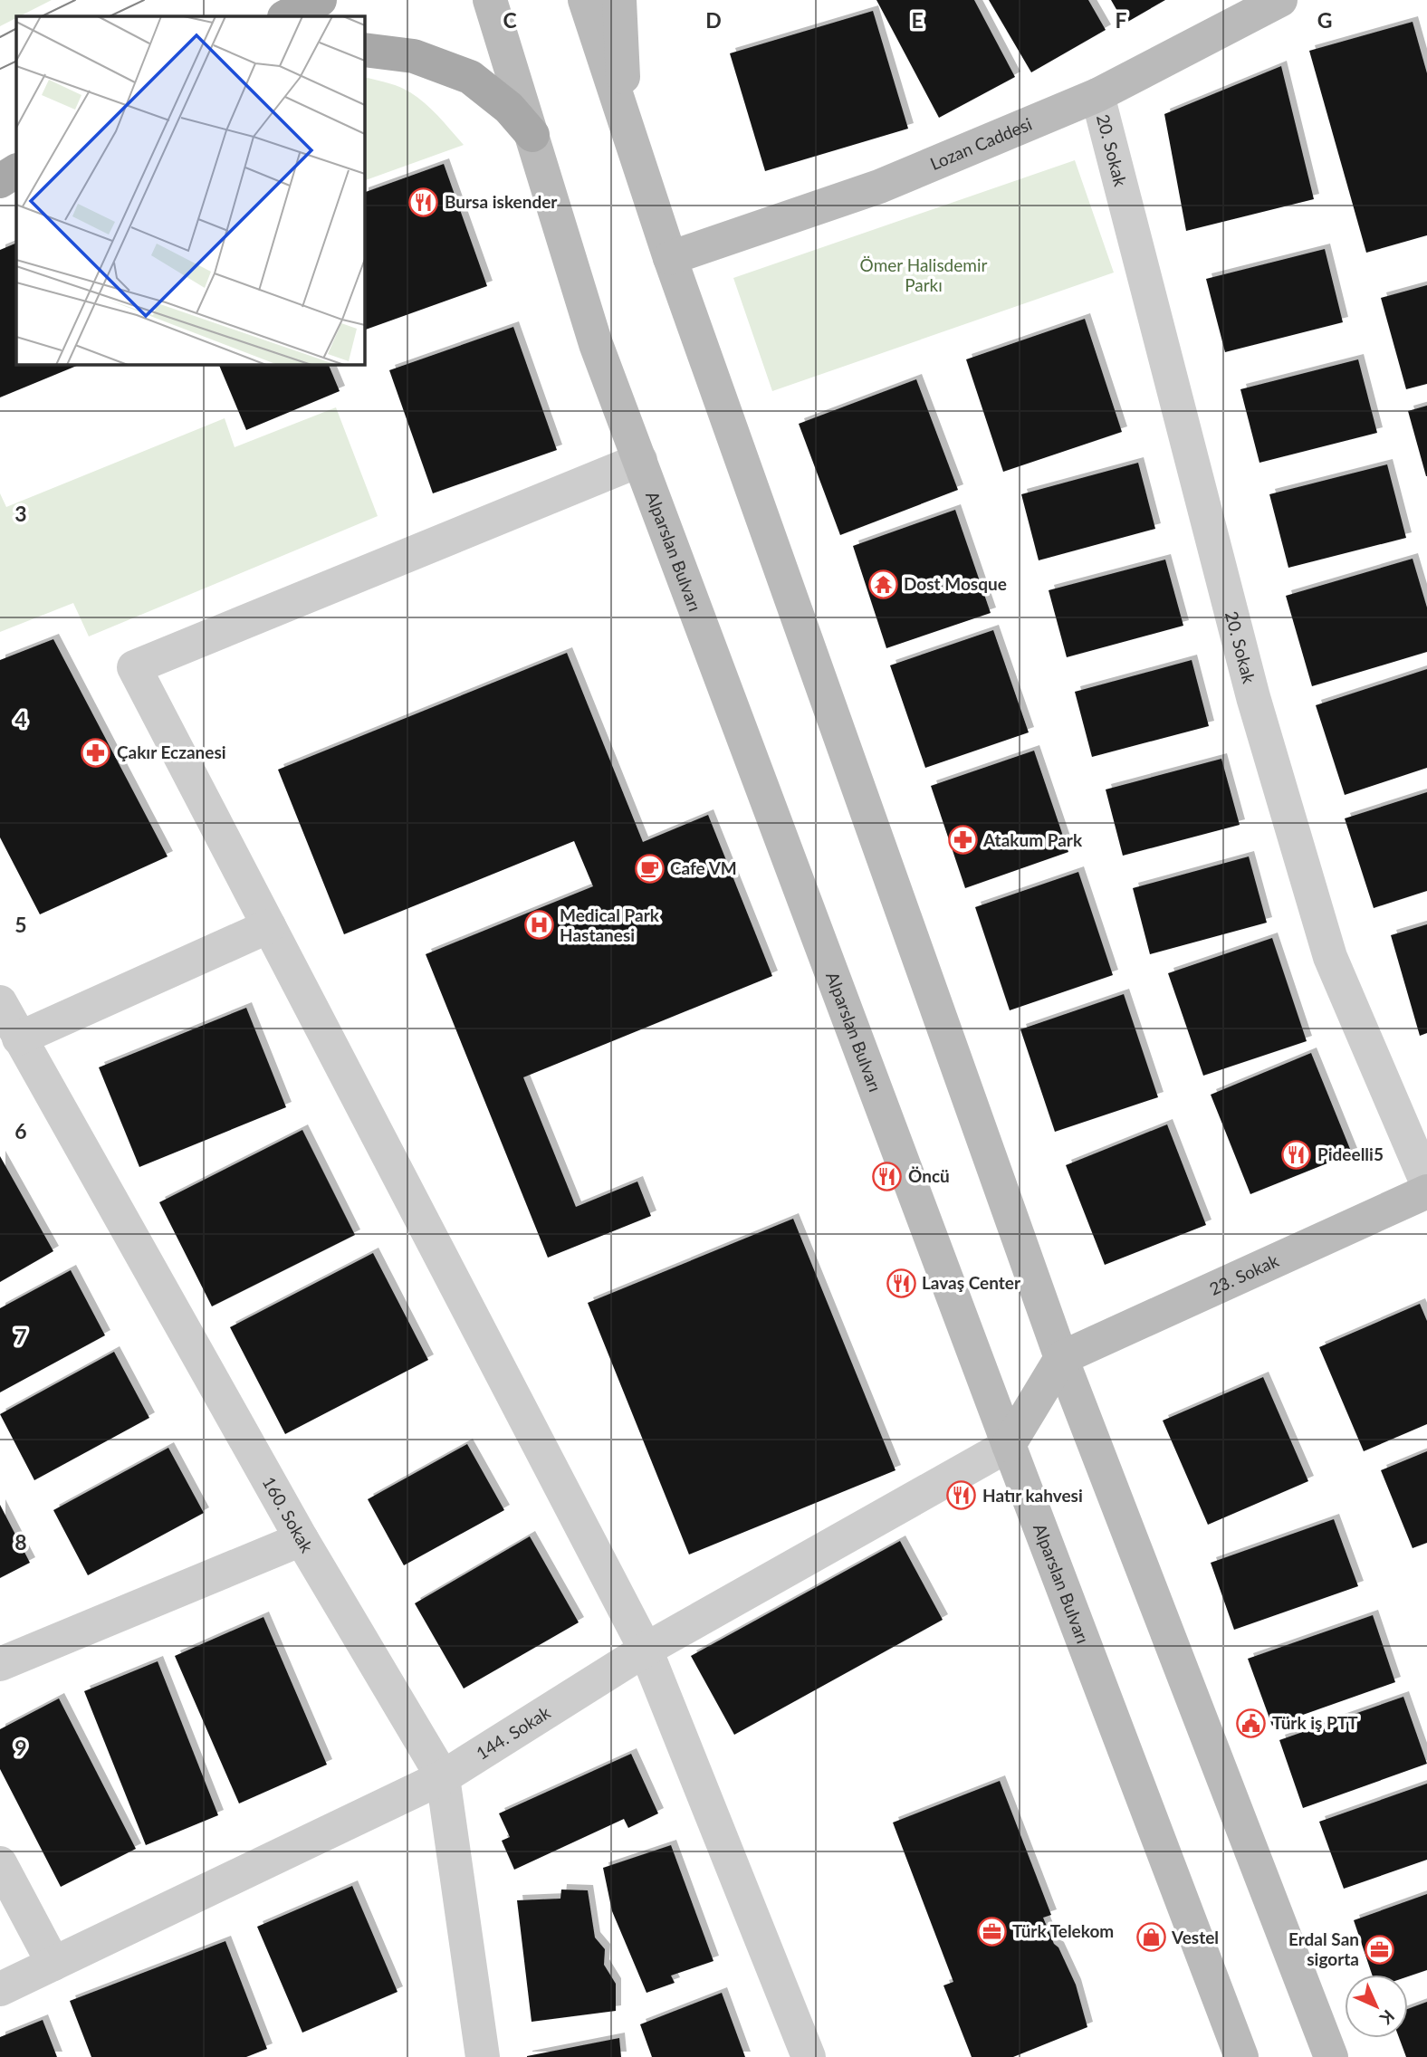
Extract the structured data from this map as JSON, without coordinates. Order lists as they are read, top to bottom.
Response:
{
  "streets": {
    "main road": ["Lozan Caddesi", "Alparslan Bulvarı", "23. Sokak"],
    "street": ["20. Sokak", "160. Sokak", "144. Sokak"]
  },
  "crossings": [
    ["Lozan Caddesi", "20. Sokak"],
    ["Alparslan Bulvarı", "144. Sokak"],
    ["160. Sokak", "144. Sokak"]
  ],
  "parks": ["Ömer Halisdemir Parkı"],
  "places": {
    "restaurant": [
      "Bursa iskender",
      "Pideelli5",
      "Öncü",
      "Lavaş Center",
      "Hatır kahvesi"
    ],
    "temple": ["Dost Mosque"],
    "pharmacy": ["Çakır Eczanesi", "Atakum Park"],
    "cafe": ["Cafe VM"],
    "hospital": ["Medical Park Hastanesi"],
    "public building": ["Türk iş PTT"],
    "office": ["Türk Telekom", "Erdal San sigorta"],
    "shop": ["Vestel"]
  },
  "north": "bottom right",
  "grid": {
    "columns": [
      "C",
      "D",
      "E",
      "F",
      "G"
    ],
    "rows": [
      "3",
      "4",
      "5",
      "6",
      "7",
      "8",
      "9"
    ]
  }
}
